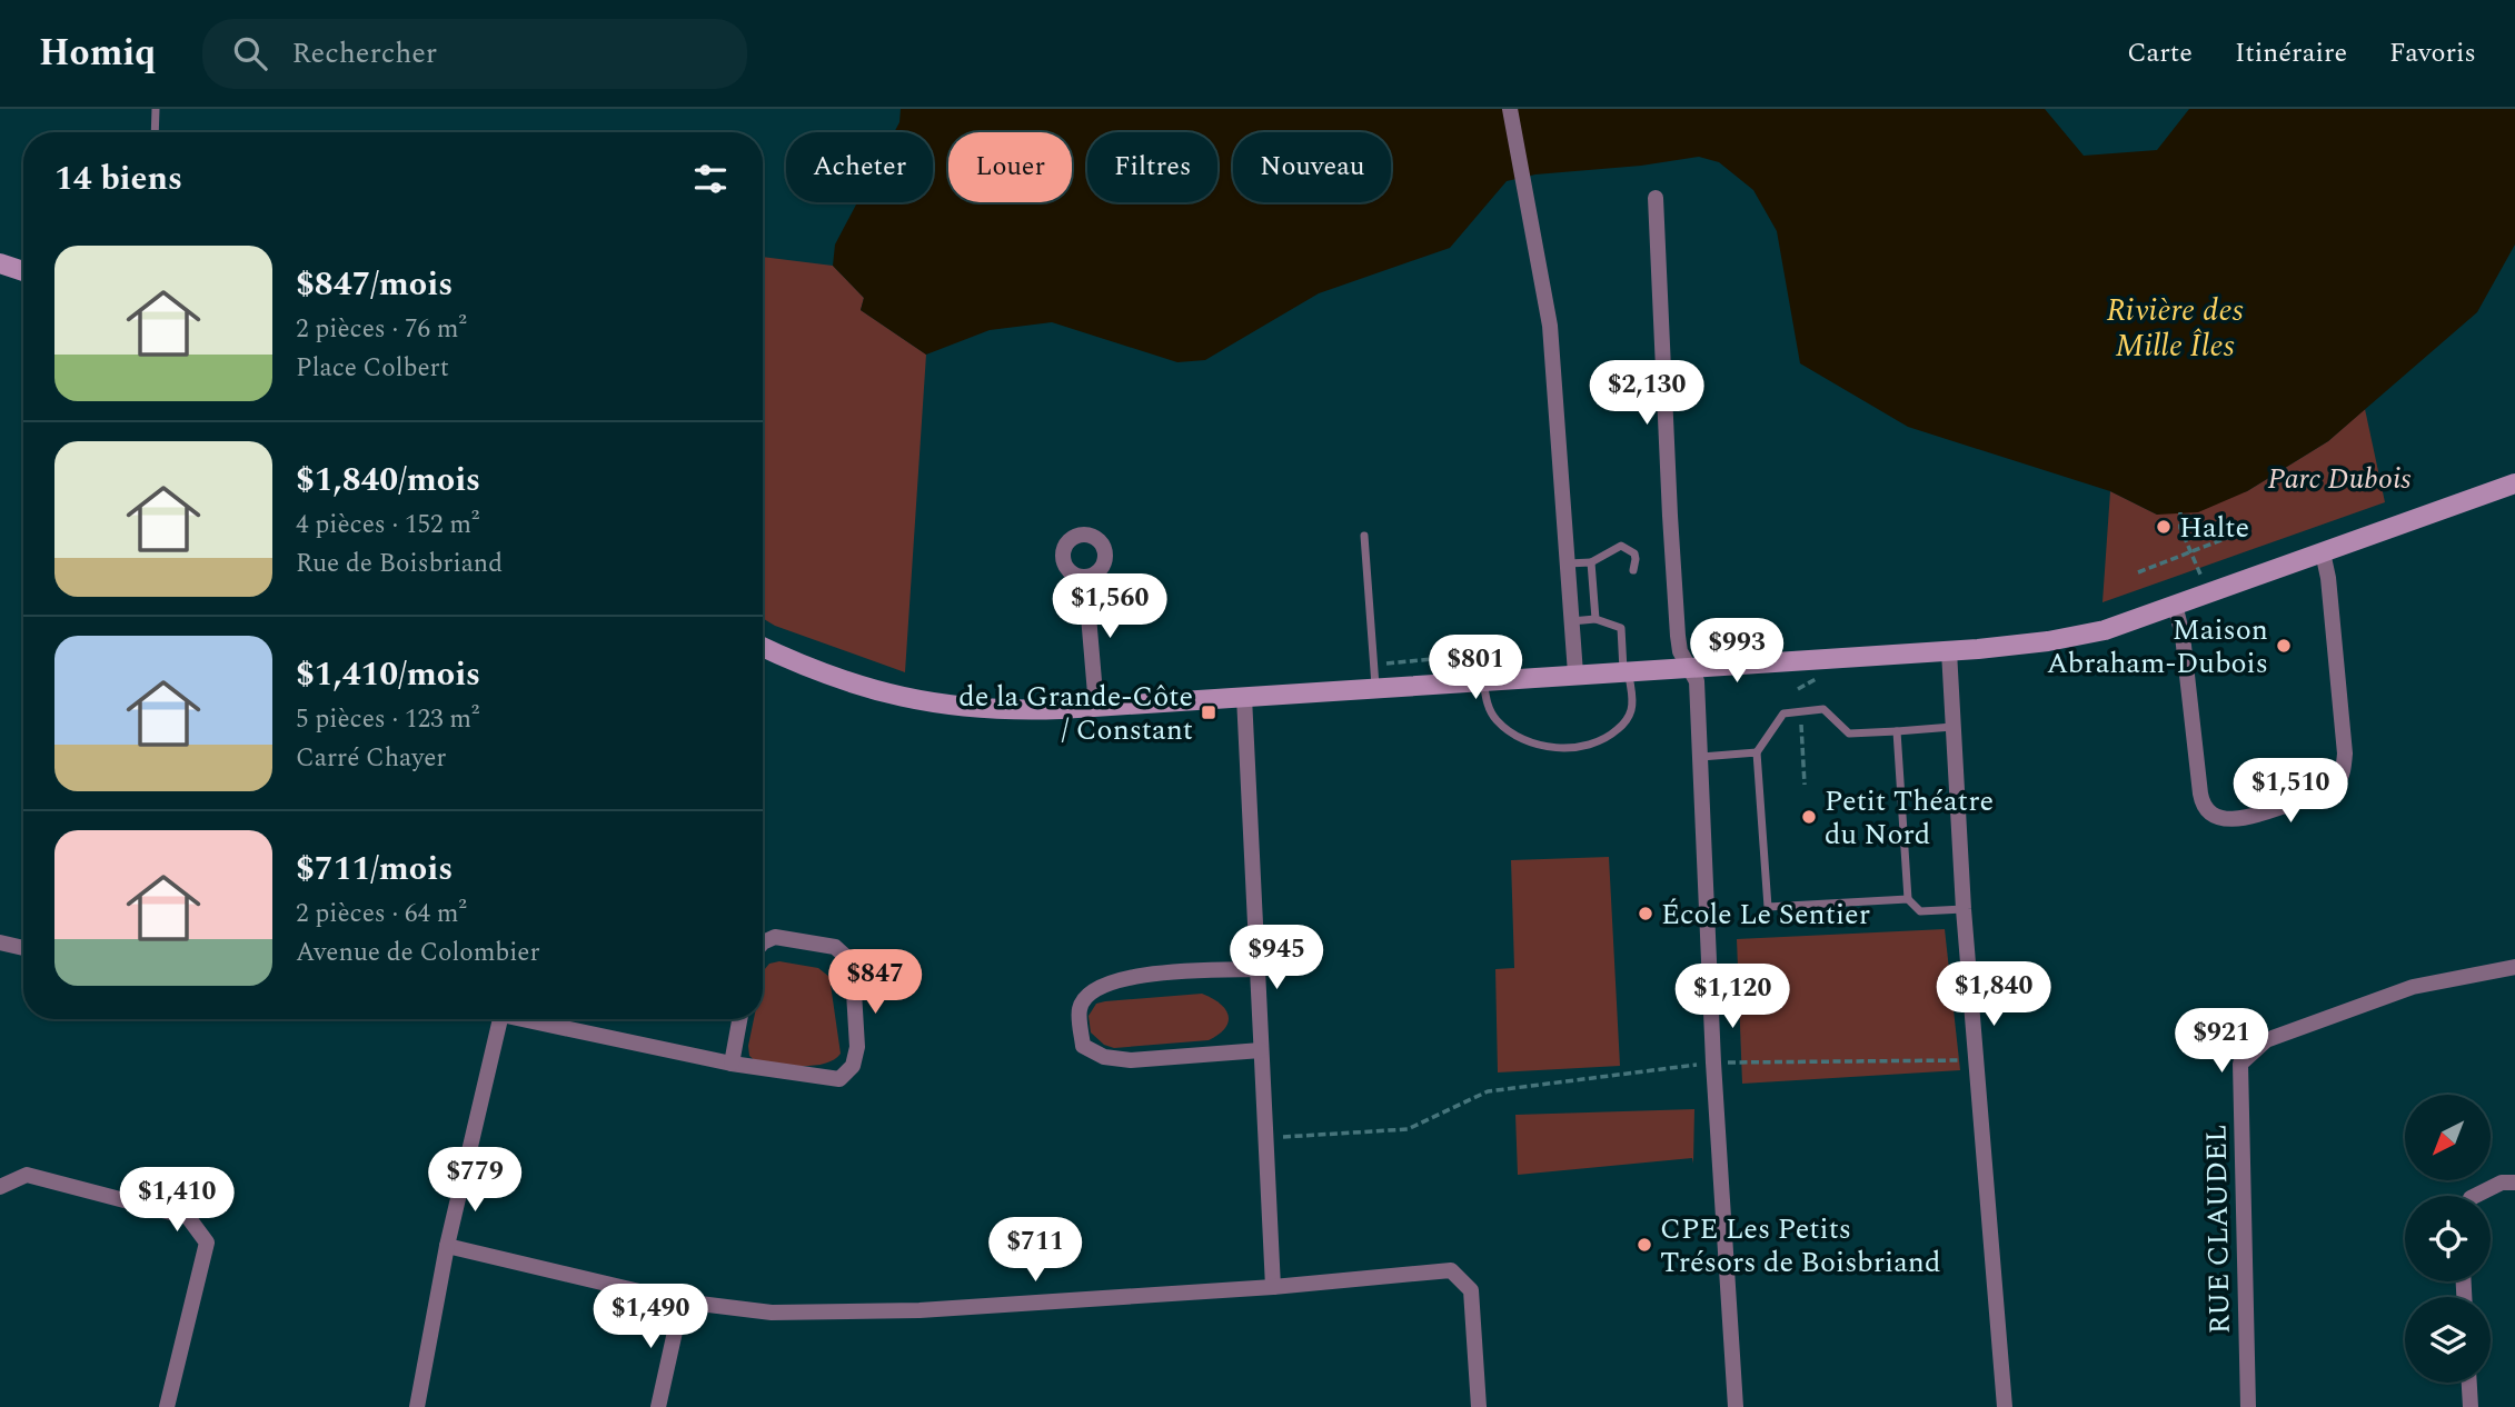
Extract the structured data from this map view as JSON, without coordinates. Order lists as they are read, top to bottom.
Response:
{
  "streets": {
    "street": ["RUE CLAUDEL"]
  },
  "water": ["Rivière des Mille Îles"],
  "parks": ["Parc Dubois"],
  "places": {
    "other": [
      "Halte",
      "Maison Abraham-Dubois",
      "Petit Théatre du Nord",
      "École Le Sentier",
      "CPE Les Petits Trésors de Boisbriand"
    ],
    "transit": ["de la Grande-Côte / Constant"]
  },
  "north": "bottom left",
  "page": {
    "header": "Homiq",
    "search": "Rechercher",
    "nav": ["Carte", "Itinéraire", "Favoris"],
    "chip": [
      "Acheter",
      "Louer",
      "Filtres",
      "Nouveau"
    ],
    "heading": "14 biens",
    "list": [
      {
        "name": "$847/mois",
        "note": "2 pièces · 76 m² · Place Colbert"
      },
      {
        "name": "$1,840/mois",
        "note": "4 pièces · 152 m² · Rue de Boisbriand"
      },
      {
        "name": "$1,410/mois",
        "note": "5 pièces · 123 m² · Carré Chayer"
      },
      {
        "name": "$711/mois",
        "note": "2 pièces · 64 m² · Avenue de Colombier"
      }
    ],
    "price": [
      "$2,130",
      "$1,560",
      "$993",
      "$801",
      "$1,510",
      "$945",
      "$847",
      "$1,840",
      "$1,120",
      "$921",
      "$779",
      "$1,410",
      "$711",
      "$1,490"
    ]
  }
}
